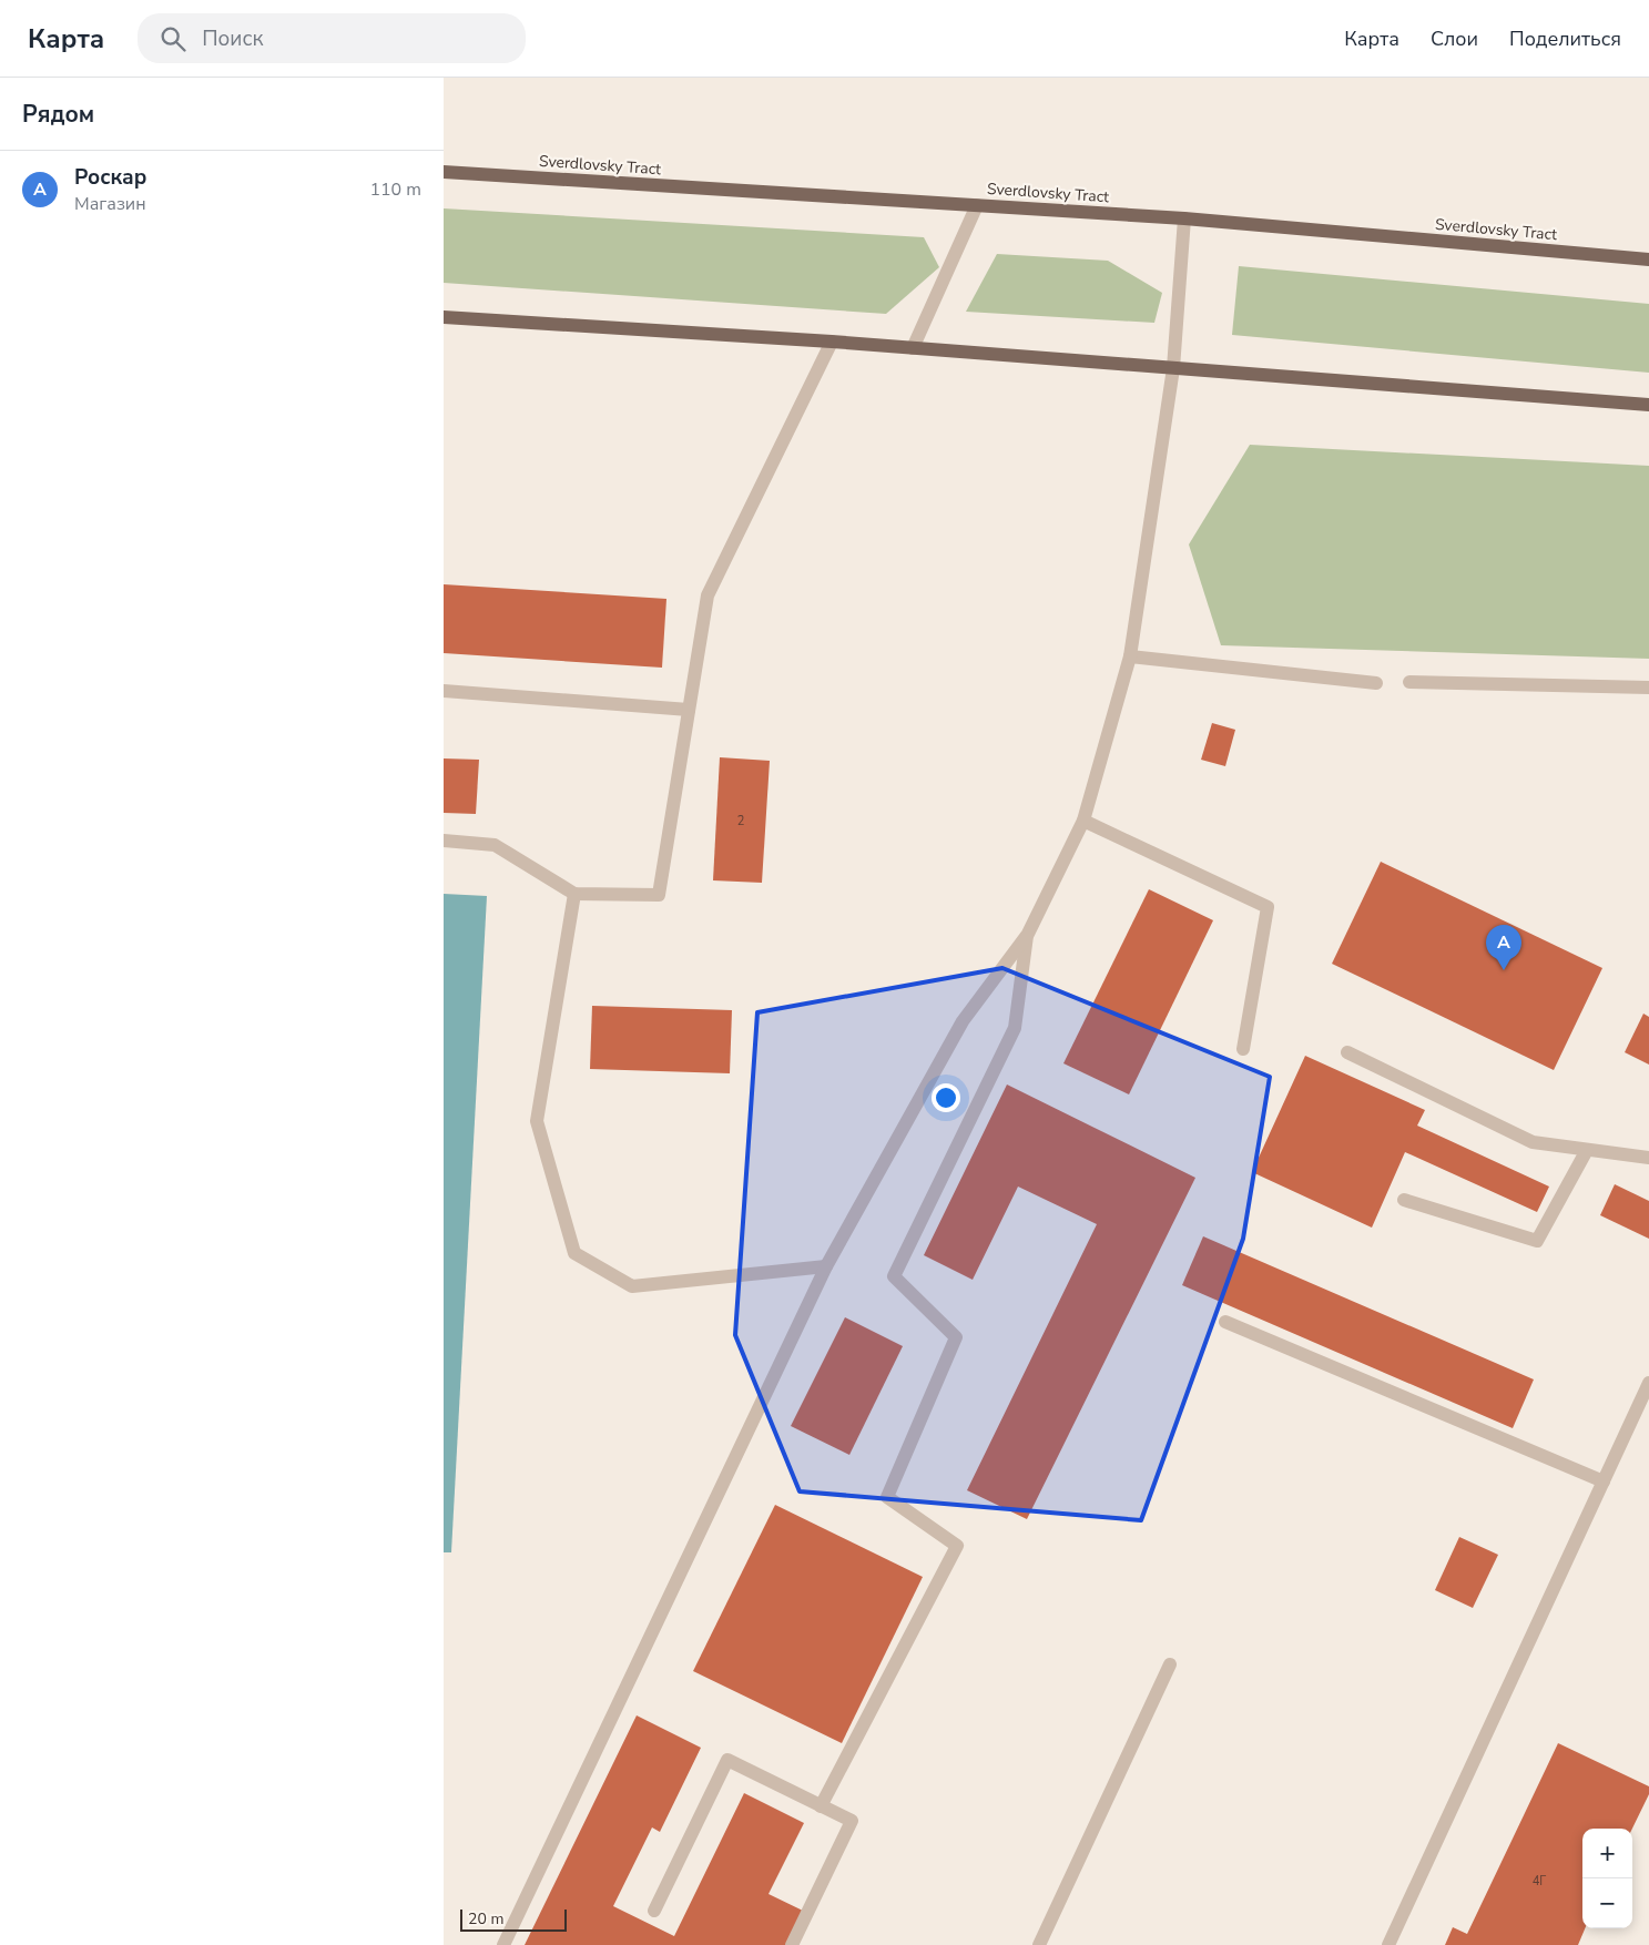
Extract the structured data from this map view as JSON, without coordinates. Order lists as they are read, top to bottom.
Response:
{
  "streets": {
    "main road": ["Sverdlovsky Tract"]
  },
  "house_numbers": ["2", "4Г"],
  "scale_bar": "20 m",
  "page": {
    "header": "Карта",
    "search": "Поиск",
    "nav": ["Карта", "Слои", "Поделиться"],
    "heading": "Рядом",
    "list": [
      {
        "mark": "A",
        "name": "Роскар",
        "note": "Магазин",
        "value": "110 m"
      }
    ],
    "pins": "A",
    "map_buttons": ["+", "−"],
    "scale": "20 m"
  }
}
